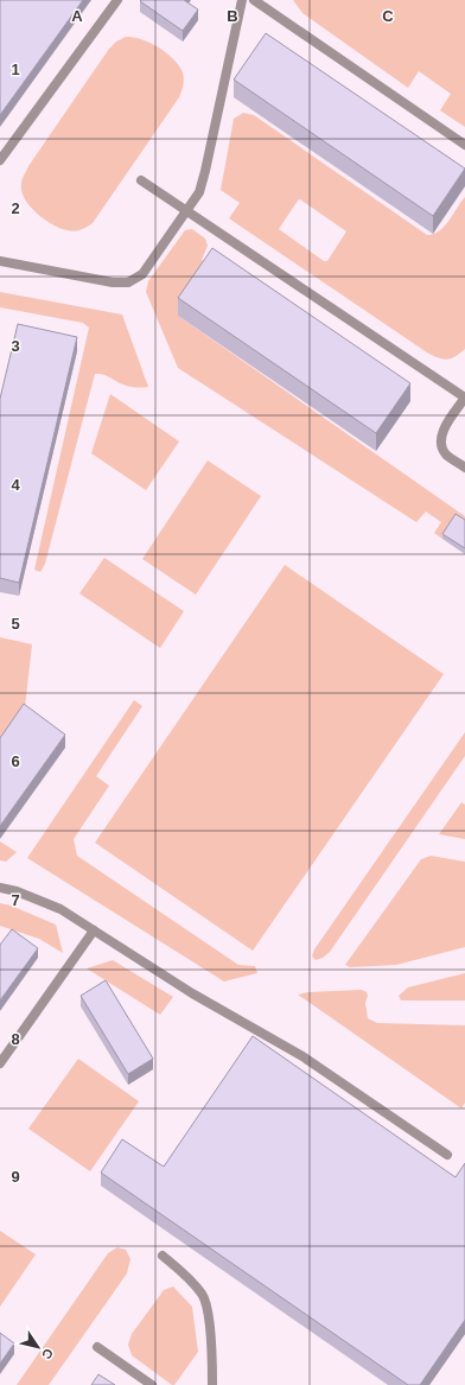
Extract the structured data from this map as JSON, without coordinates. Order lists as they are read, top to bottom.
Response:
{
  "north": "bottom right",
  "grid": {
    "columns": ["A", "B", "C"],
    "rows": [
      "1",
      "2",
      "3",
      "4",
      "5",
      "6",
      "7",
      "8",
      "9"
    ]
  }
}
